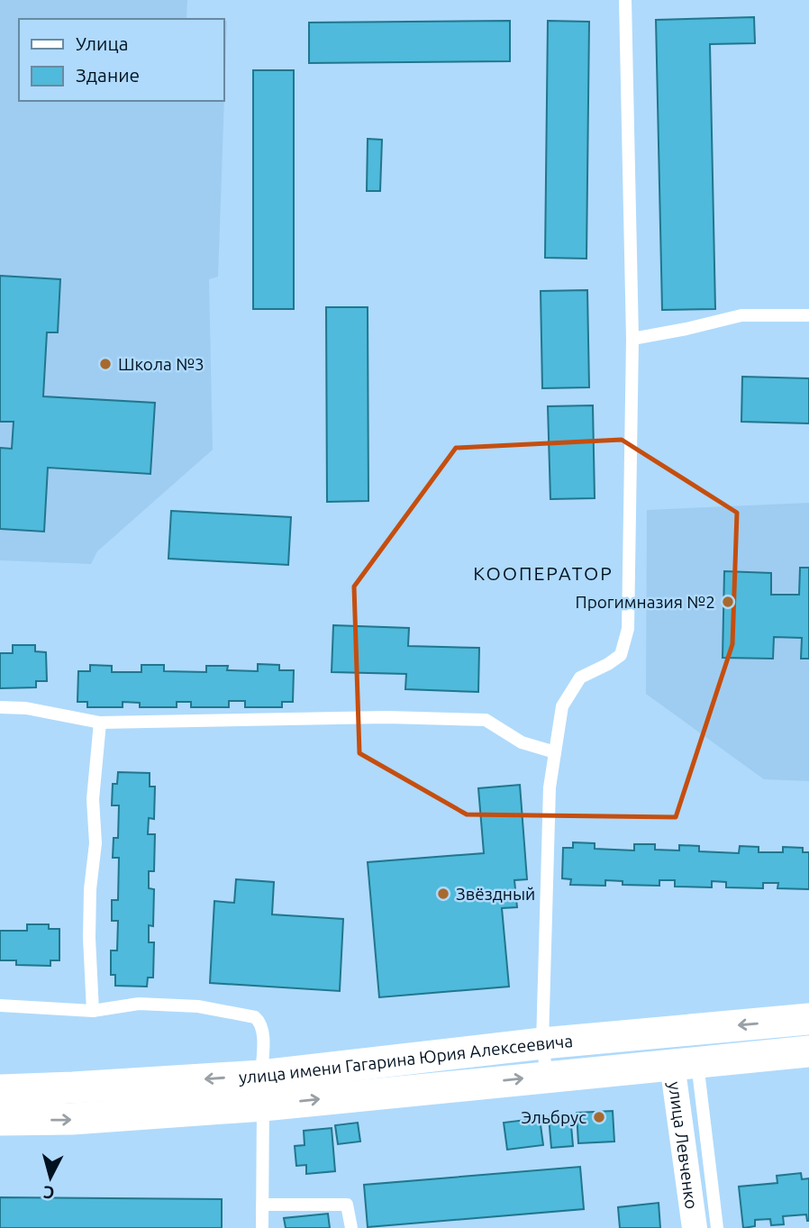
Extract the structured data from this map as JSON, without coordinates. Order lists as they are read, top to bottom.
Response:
{
  "streets": {
    "street": ["улица имени Гагарина Юрия Алексеевича", "улица Левченко"]
  },
  "crossings": [
    ["улица имени Гагарина Юрия Алексеевича", "улица Левченко"]
  ],
  "districts": ["КООПЕРАТОР"],
  "places": [
    "Школа №3",
    "Прогимназия №2",
    "Звёздный",
    "Эльбрус"
  ],
  "legend": ["Улица", "Здание"],
  "north": "bottom"
}
